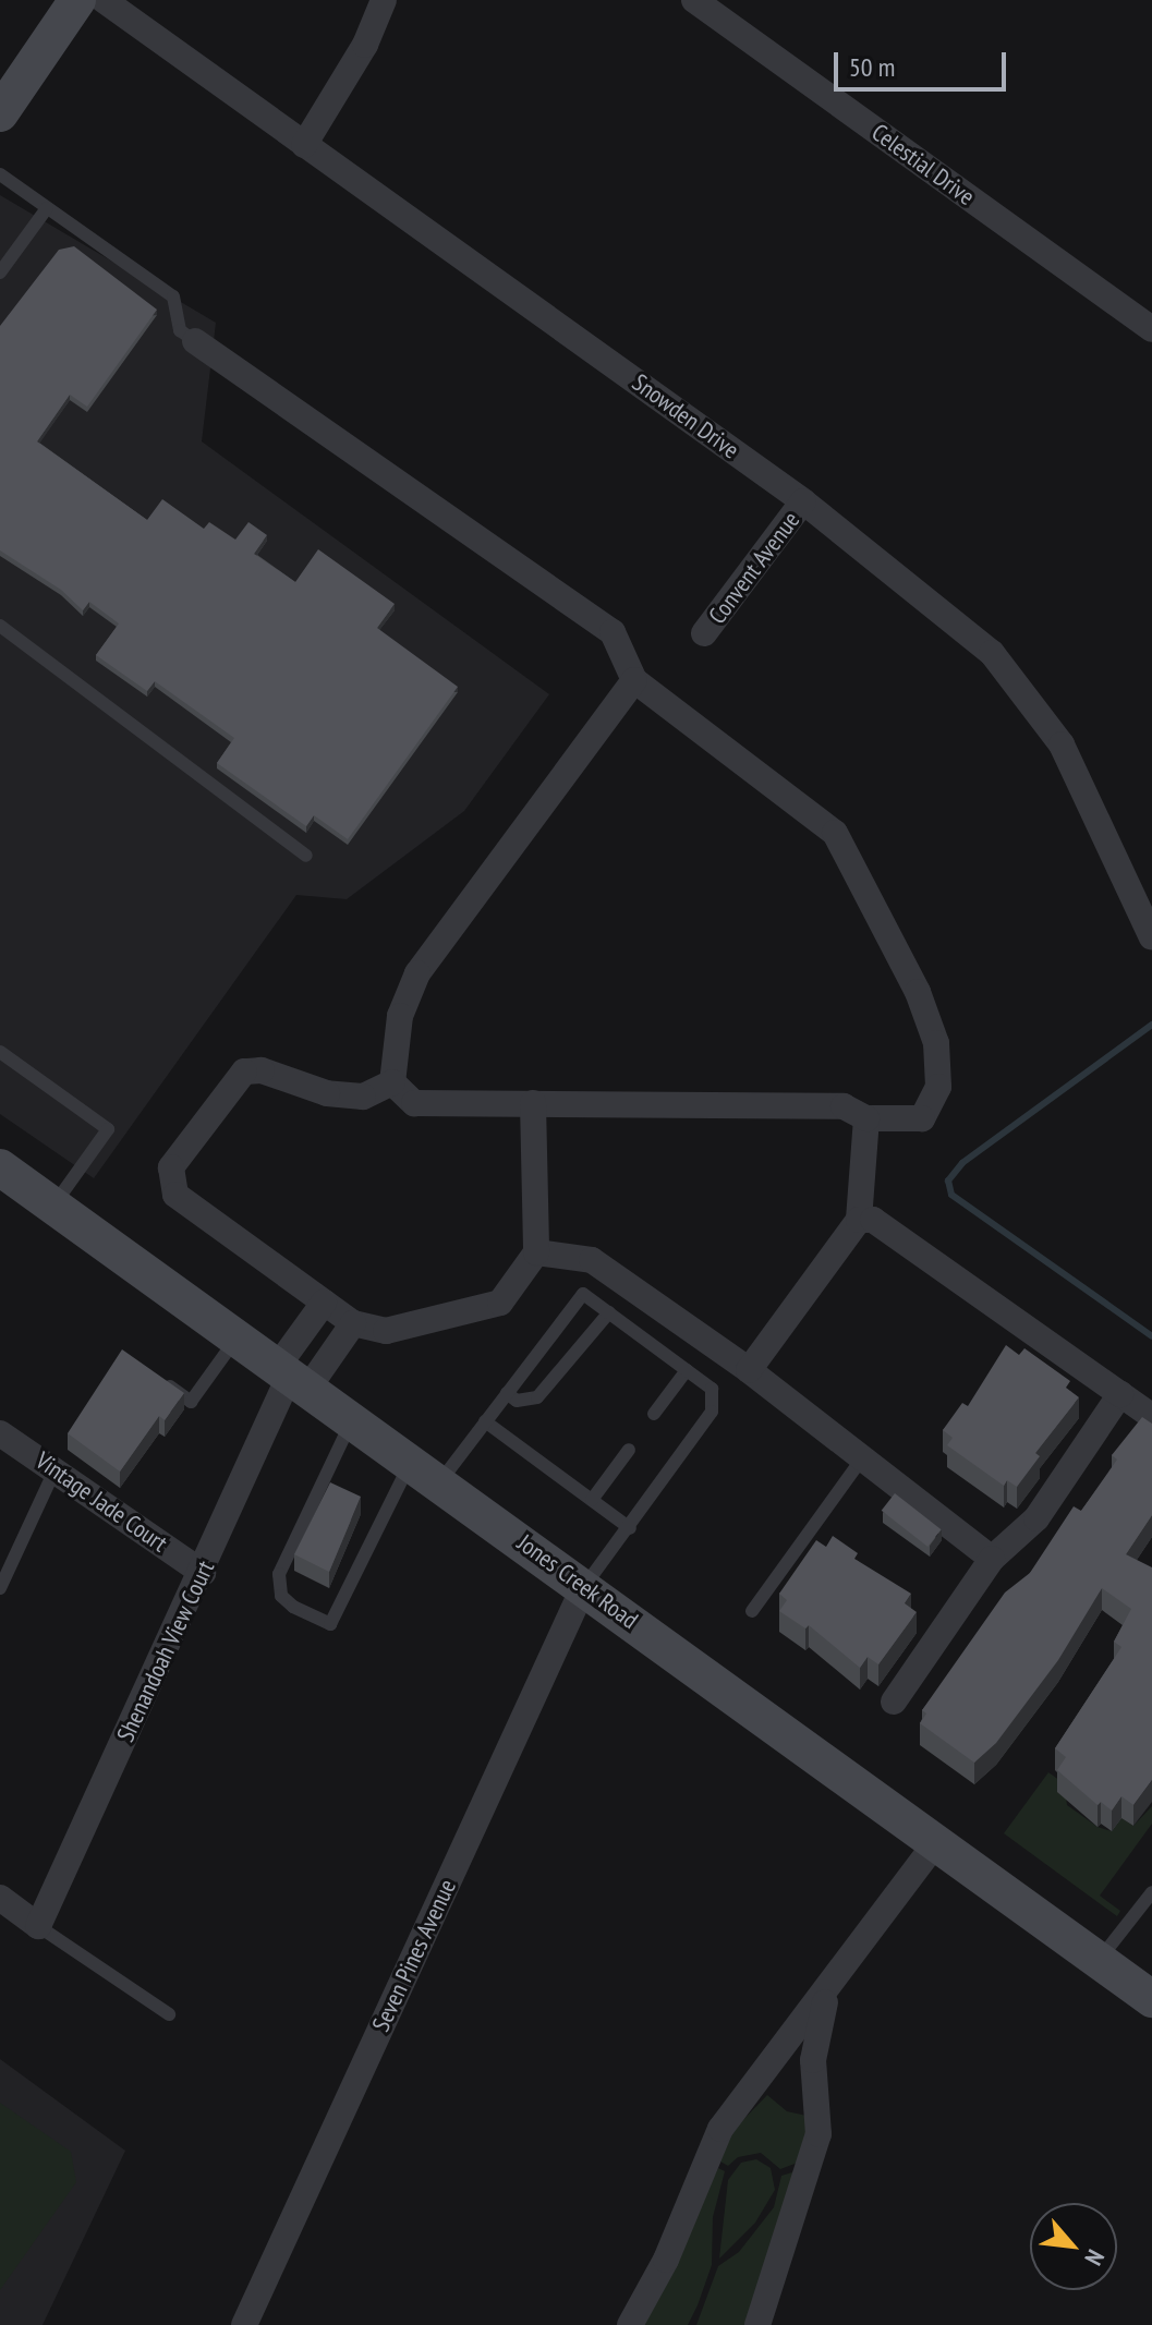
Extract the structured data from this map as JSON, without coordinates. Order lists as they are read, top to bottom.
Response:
{
  "streets": {
    "main road": ["Jones Creek Road"],
    "street": [
      "Celestial Drive",
      "Snowden Drive",
      "Convent Avenue",
      "Vintage Jade Court",
      "Shenandoah View Court",
      "Seven Pines Avenue"
    ]
  },
  "crossings": [
    ["Snowden Drive", "Convent Avenue"],
    ["Vintage Jade Court", "Shenandoah View Court"],
    ["Jones Creek Road", "Shenandoah View Court"],
    ["Jones Creek Road", "Seven Pines Avenue"]
  ],
  "scale_bar": "50 m",
  "north": "bottom right"
}
